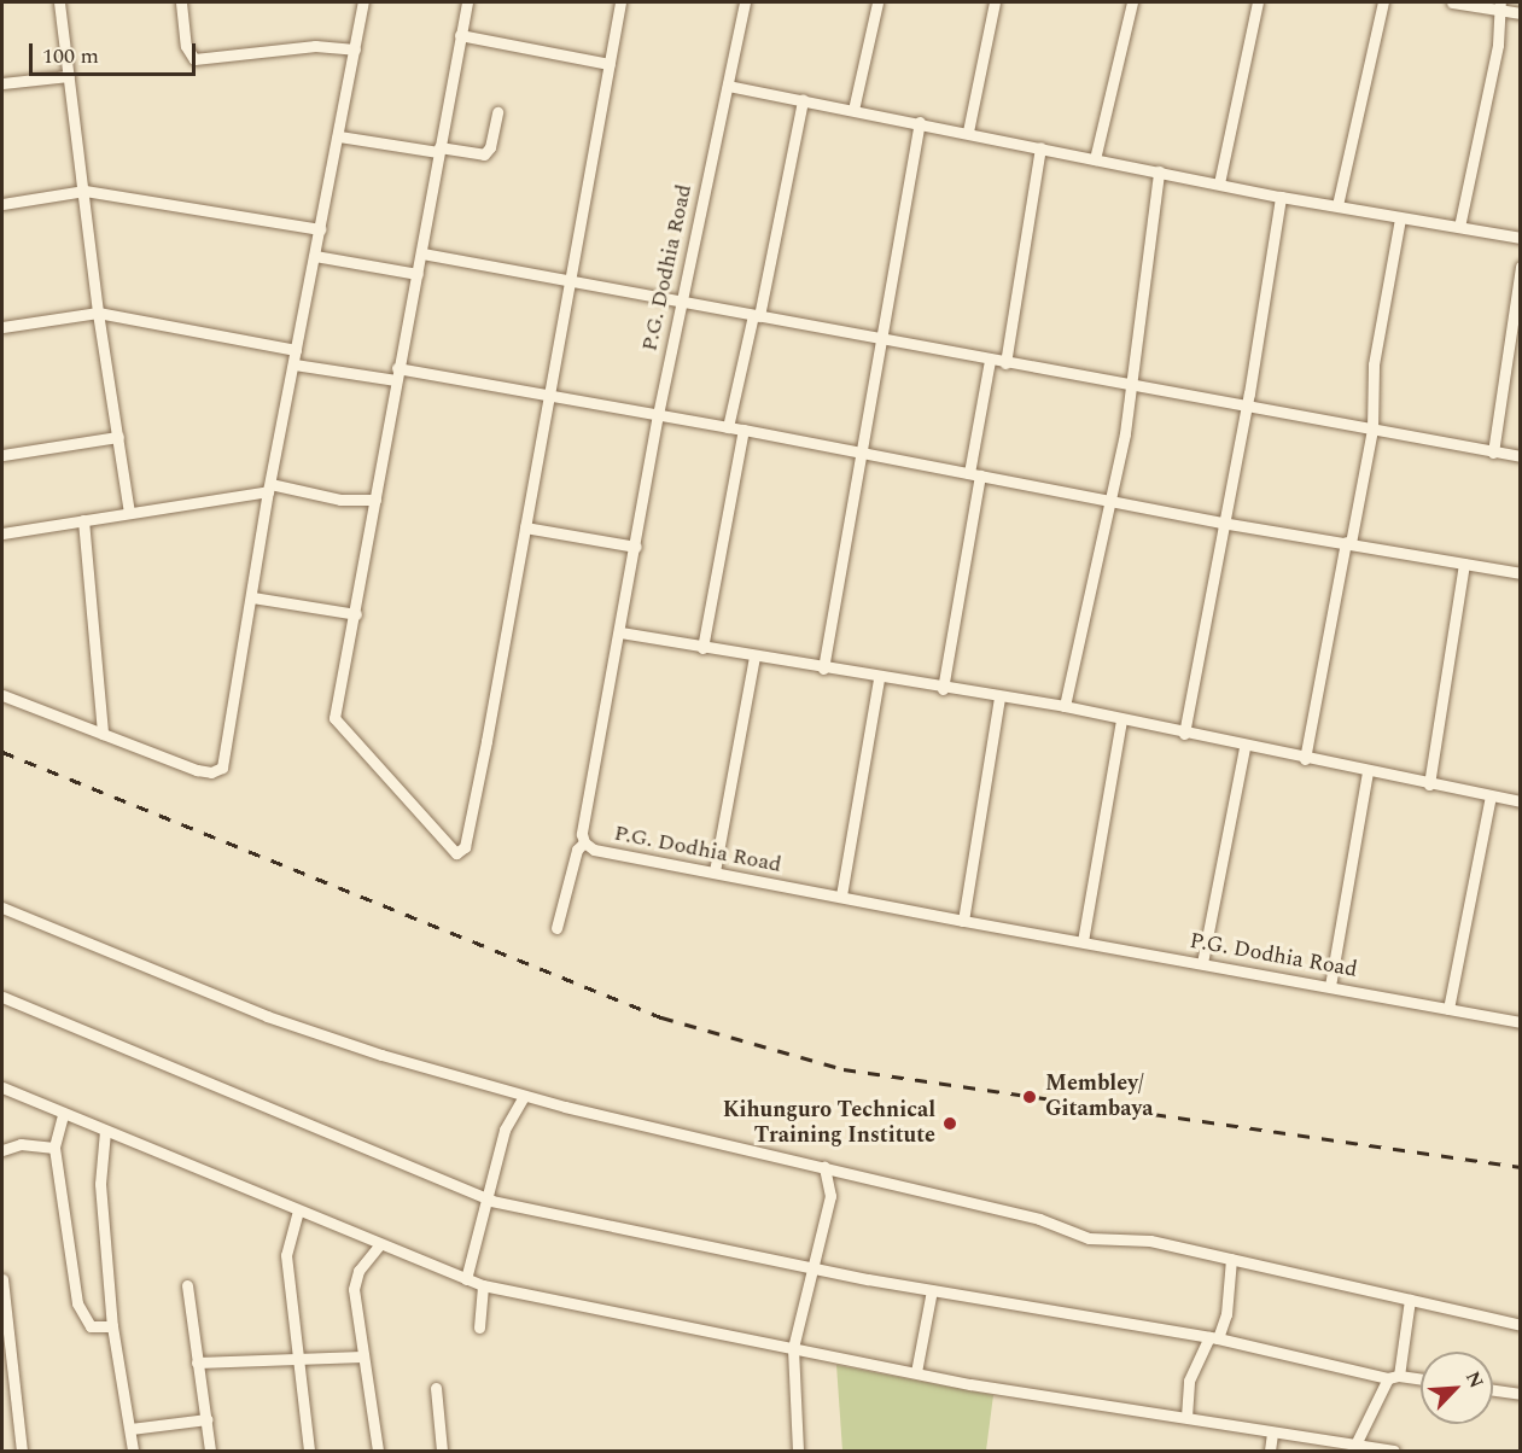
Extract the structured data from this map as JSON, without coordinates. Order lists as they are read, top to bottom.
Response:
{
  "streets": {
    "street": ["P.G. Dodhia Road"]
  },
  "places": ["Membley/ Gitambaya", "Kihunguro Technical Training Institute"],
  "scale_bar": "100 m",
  "north": "top right"
}
